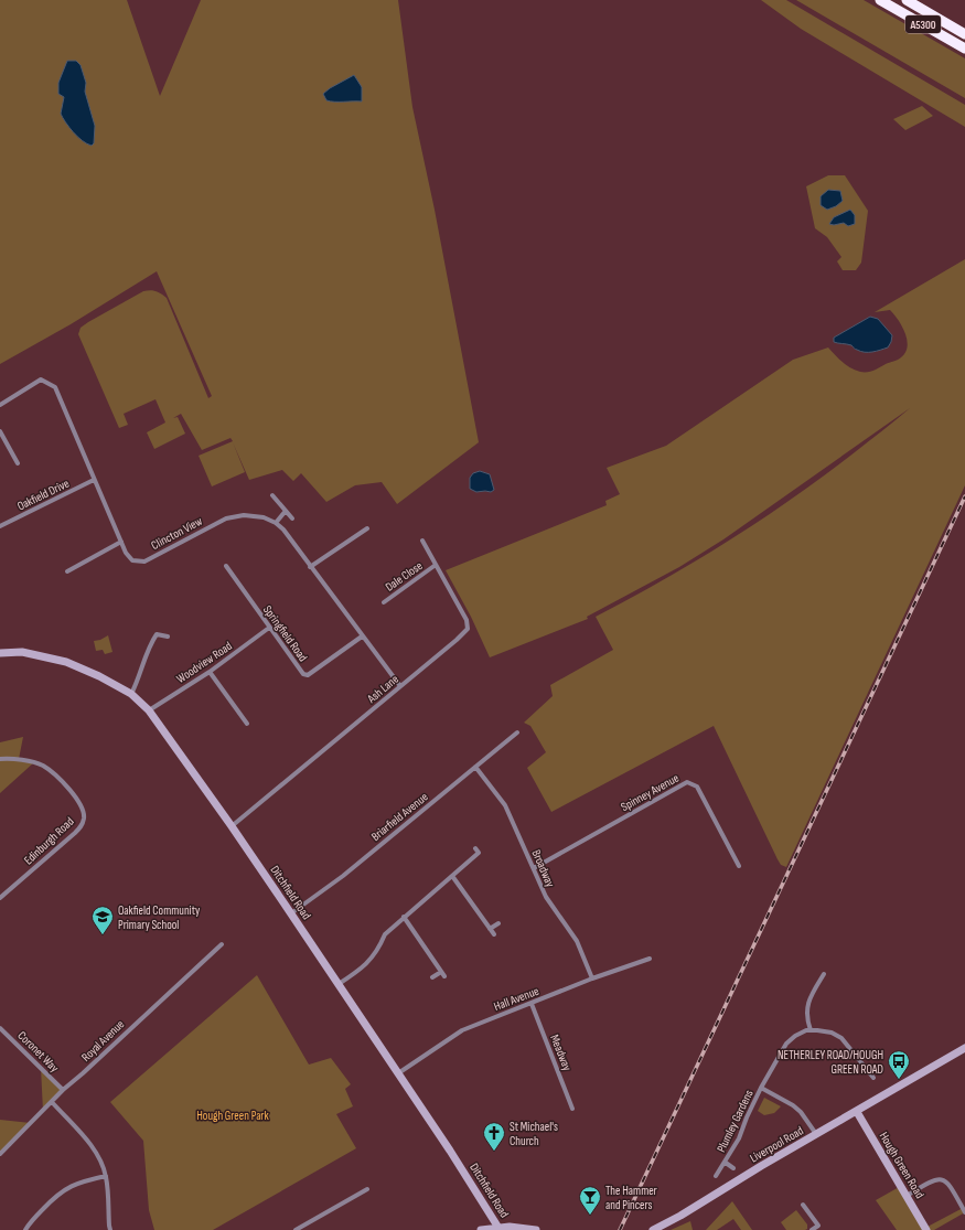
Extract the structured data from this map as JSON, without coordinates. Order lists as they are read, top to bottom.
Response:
{
  "streets": {
    "highway": ["A5300"],
    "street": [
      "Oakfield Drive",
      "Clincton View",
      "Dale Close",
      "Springfield Road",
      "Woodview Road",
      "Ash Lane",
      "Spinney Avenue",
      "Briarfield Avenue",
      "Edinburgh Road",
      "Broadway",
      "Ditchfield Road",
      "Hall Avenue",
      "Royal Avenue",
      "Coronet Way",
      "Meadway",
      "Plumley Gardens",
      "Liverpool Road",
      "Hough Green Road"
    ]
  },
  "crossings": [
    ["Oakfield Drive", "Clincton View"],
    ["Dale Close", "Ash Lane"],
    ["Springfield Road", "Woodview Road"],
    ["Woodview Road", "Ditchfield Road"],
    ["Ash Lane", "Ditchfield Road"],
    ["Spinney Avenue", "Broadway"],
    ["Briarfield Avenue", "Broadway"],
    ["Briarfield Avenue", "Ditchfield Road"],
    ["Broadway", "Hall Avenue"],
    ["Ditchfield Road", "Hall Avenue"],
    ["Hall Avenue", "Meadway"],
    ["Royal Avenue", "Coronet Way"],
    ["Plumley Gardens", "Liverpool Road"],
    ["Liverpool Road", "Hough Green Road"]
  ],
  "parks": ["Hough Green Park"],
  "places": {
    "school or university": ["Oakfield Community Primary School"],
    "bus stop": ["NETHERLEY ROAD/HOUGH GREEN ROAD"],
    "church": ["St Michael's Church"],
    "bar": ["The Hammer and Pincers"]
  }
}
